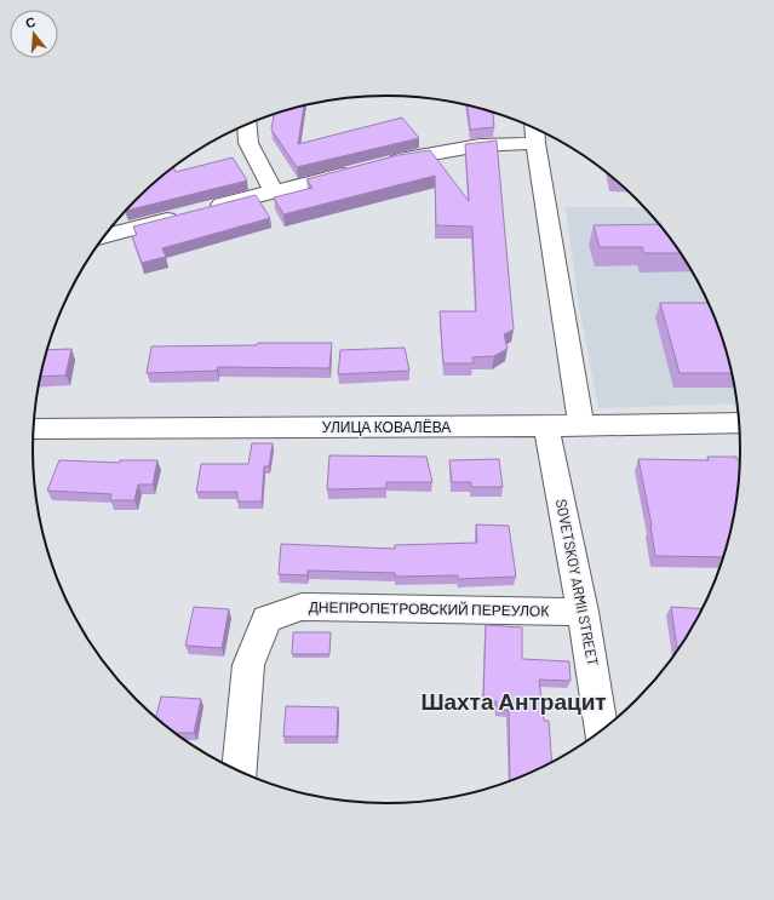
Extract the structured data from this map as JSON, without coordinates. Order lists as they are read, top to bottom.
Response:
{
  "streets": {
    "street": ["УЛИЦА КОВАЛЁВА", "SOVETSKOY ARMII STREET", "ДНЕПРОПЕТРОВСКИЙ ПЕРЕУЛОК"]
  },
  "crossings": [
    ["УЛИЦА КОВАЛЁВА", "SOVETSKOY ARMII STREET"],
    ["SOVETSKOY ARMII STREET", "ДНЕПРОПЕТРОВСКИЙ ПЕРЕУЛОК"]
  ],
  "districts": ["Шахта Антрацит"],
  "north": "top"
}
